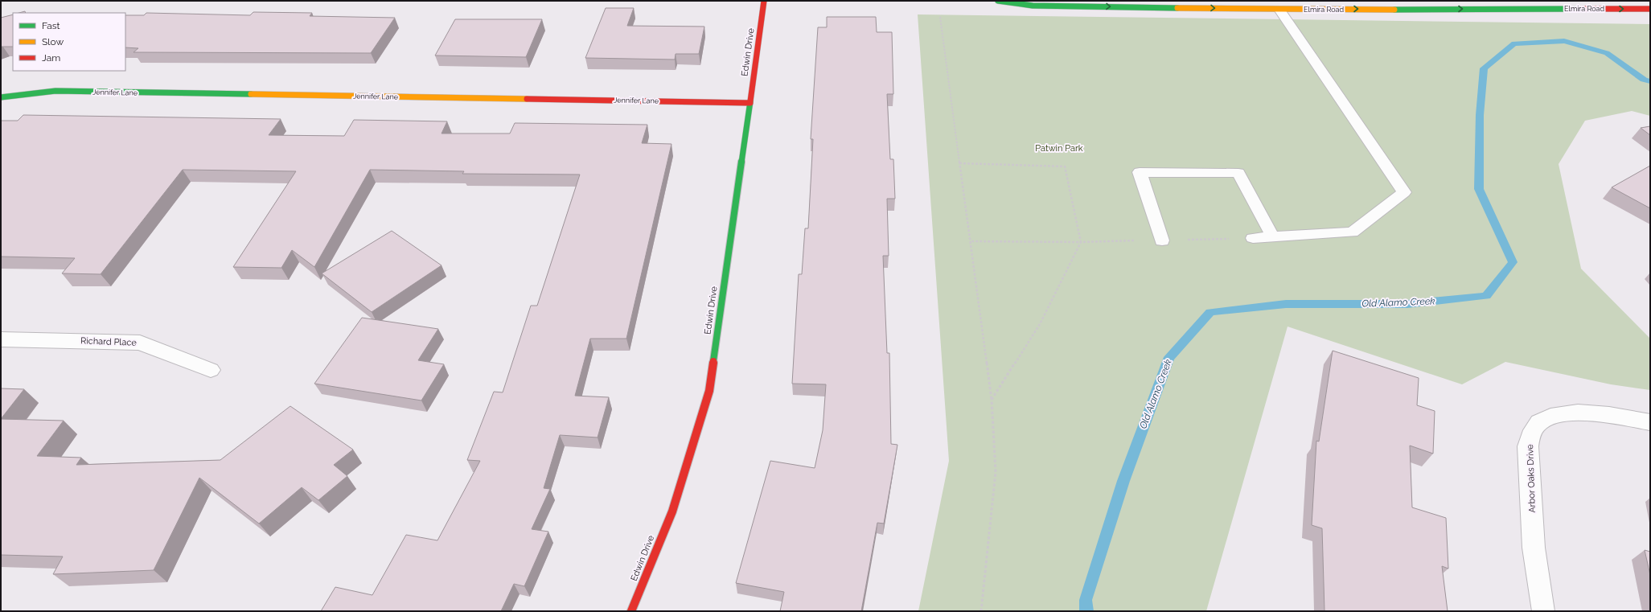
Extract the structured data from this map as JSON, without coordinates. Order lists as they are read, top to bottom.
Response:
{
  "streets": {
    "street": [
      "Elmira Road",
      "Edwin Drive",
      "Jennifer Lane",
      "Richard Place",
      "Arbor Oaks Drive"
    ]
  },
  "crossings": [
    ["Edwin Drive", "Jennifer Lane"]
  ],
  "one_way": ["Elmira Road"],
  "water": ["Old Alamo Creek"],
  "parks": ["Patwin Park"],
  "legend": ["Fast", "Slow", "Jam"]
}
